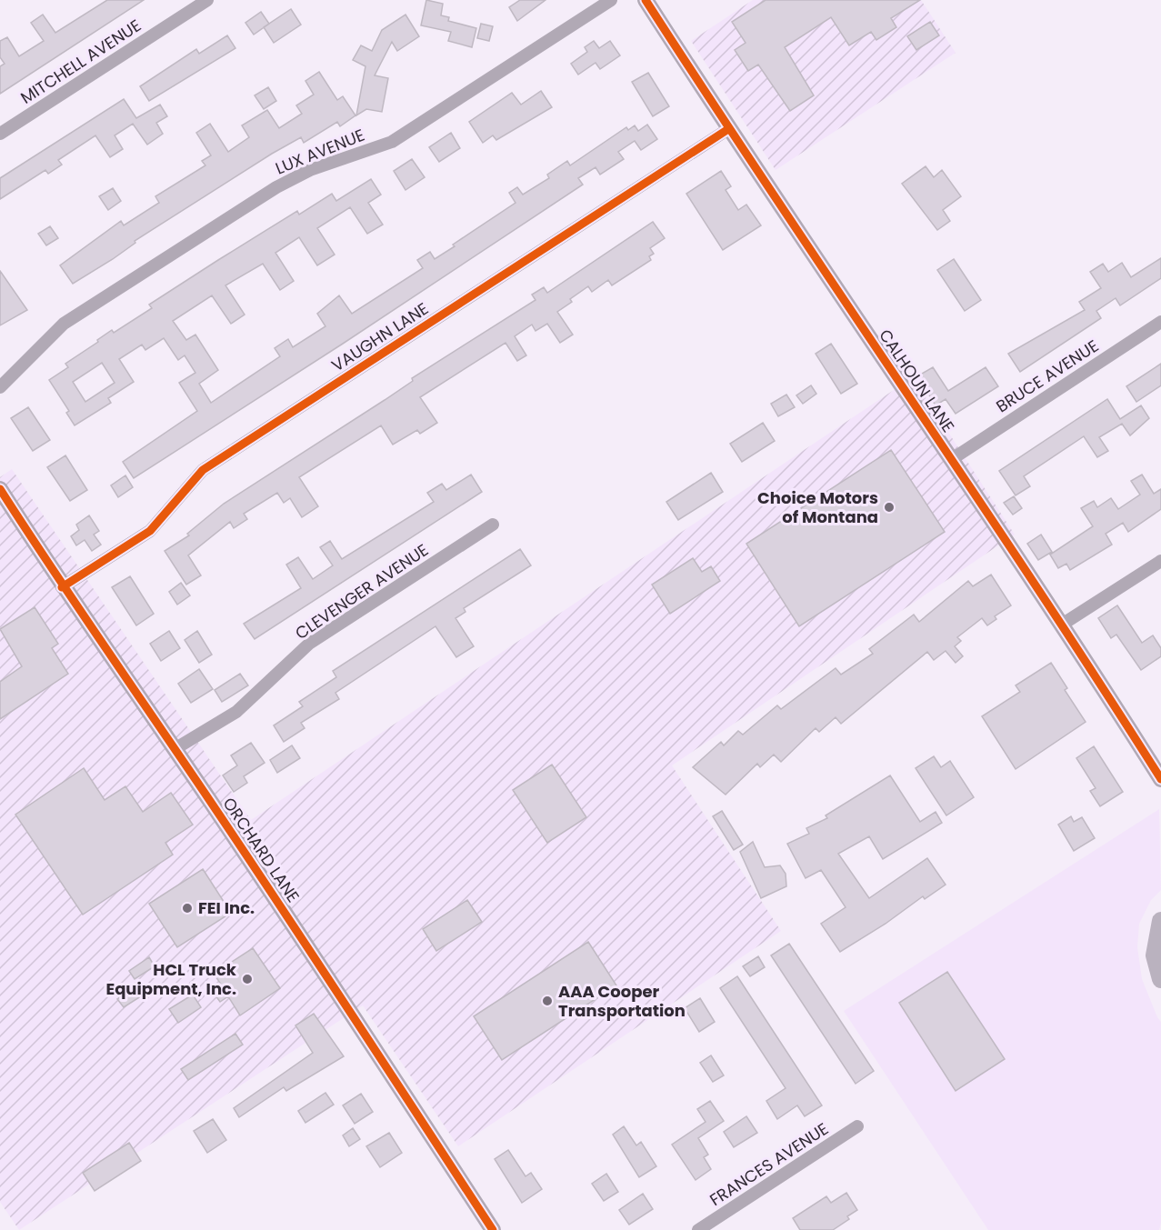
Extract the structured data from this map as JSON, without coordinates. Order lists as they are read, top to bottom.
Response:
{
  "streets": {
    "street": [
      "MITCHELL AVENUE",
      "LUX AVENUE",
      "VAUGHN LANE",
      "BRUCE AVENUE",
      "CALHOUN LANE",
      "CLEVENGER AVENUE",
      "ORCHARD LANE",
      "FRANCES AVENUE"
    ]
  },
  "crossings": [
    ["VAUGHN LANE", "CALHOUN LANE"],
    ["VAUGHN LANE", "ORCHARD LANE"],
    ["BRUCE AVENUE", "CALHOUN LANE"],
    ["CLEVENGER AVENUE", "ORCHARD LANE"]
  ],
  "places": [
    "Choice Motors of Montana",
    "FEI Inc.",
    "HCL Truck Equipment, Inc.",
    "AAA Cooper Transportation"
  ]
}
